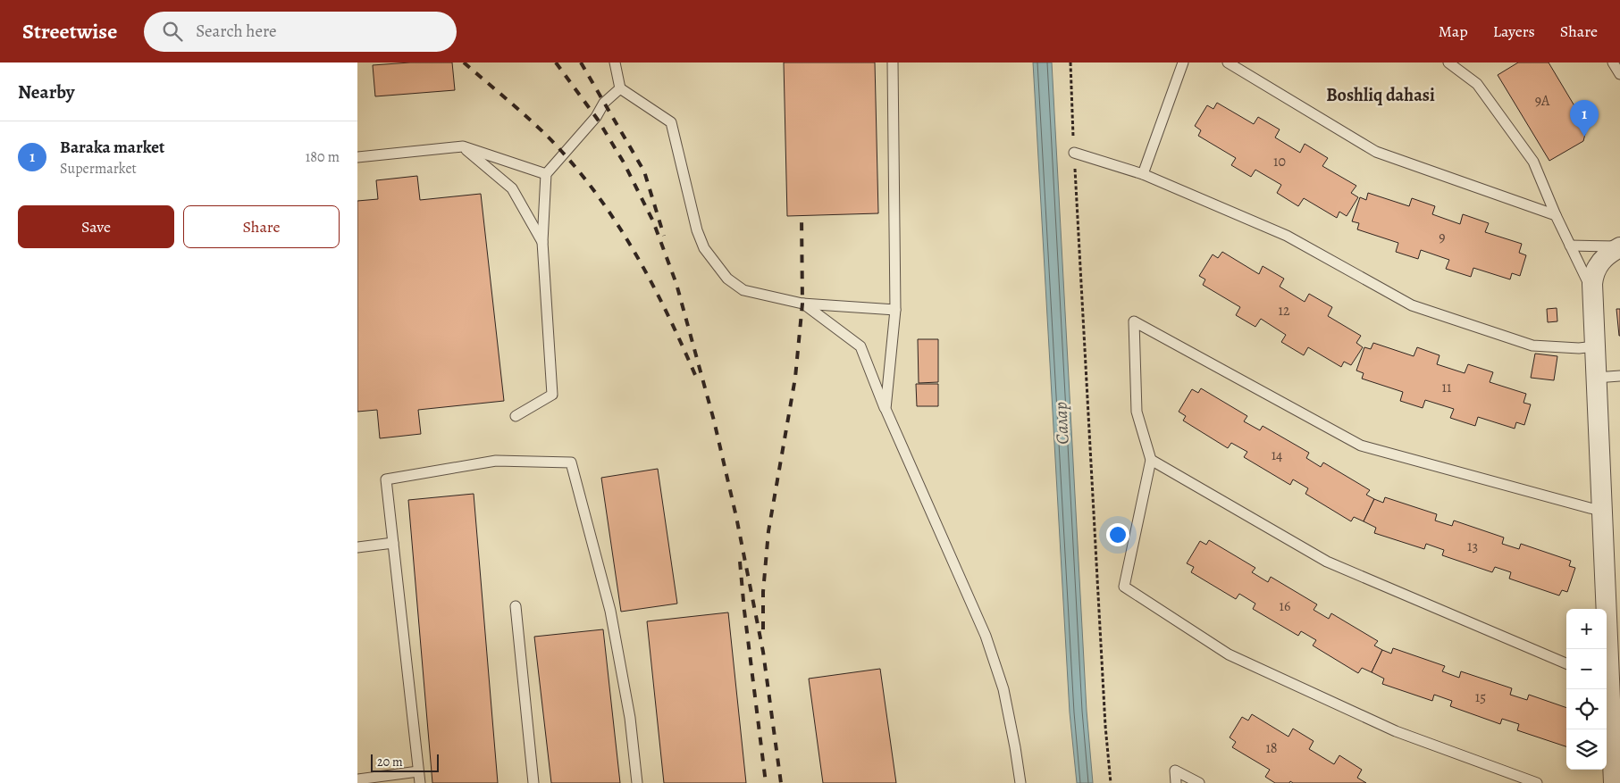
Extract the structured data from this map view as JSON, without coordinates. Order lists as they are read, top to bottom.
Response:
{
  "districts": ["Boshliq dahasi"],
  "water": ["Салар"],
  "house_numbers": [
    "9А",
    "10",
    "9",
    "12",
    "11",
    "14",
    "13",
    "16",
    "15",
    "18"
  ],
  "scale_bar": "20 m",
  "page": {
    "header": "Streetwise",
    "search": "Search here",
    "nav": ["Map", "Layers", "Share"],
    "heading": "Nearby",
    "pins": "1",
    "list": [
      {
        "mark": "1",
        "name": "Baraka market",
        "note": "Supermarket",
        "value": "180 m"
      }
    ],
    "buttons": ["Save", "Share"],
    "map_buttons": ["+", "−"],
    "scale": "20 m"
  }
}
